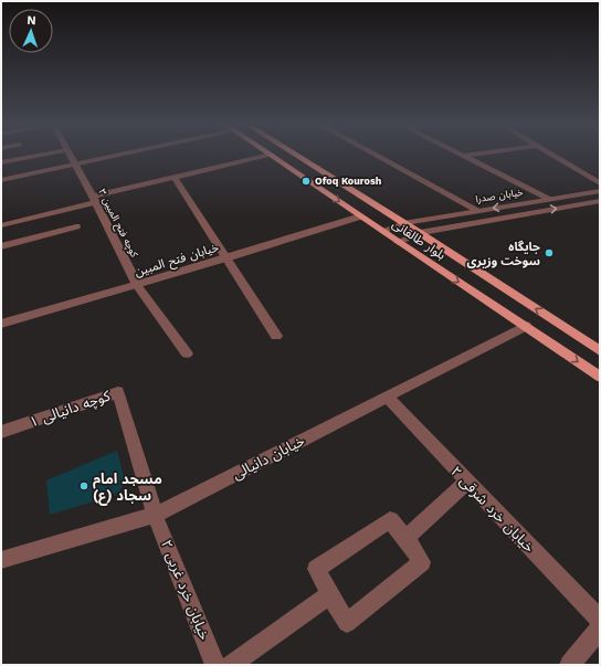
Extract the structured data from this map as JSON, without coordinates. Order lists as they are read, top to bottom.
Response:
{
  "streets": {
    "main road": ["بلوار طالقانی"],
    "street": [
      "خیابان صدرا",
      "کوچه فتح المبین ۳",
      "خیابان فتح المبین",
      "کوچه دانیالی ۱",
      "خیابان دانیالی",
      "خیابان خرد شرقی ۲",
      "خیابان خرد غربی ۲"
    ]
  },
  "crossings": [
    ["خیابان صدرا", "بلوار طالقانی"],
    ["کوچه فتح المبین ۳", "خیابان فتح المبین"],
    ["بلوار طالقانی", "خیابان فتح المبین"],
    ["بلوار طالقانی", "خیابان دانیالی"],
    ["کوچه دانیالی ۱", "خیابان دانیالی"],
    ["کوچه دانیالی ۱", "خیابان خرد غربی ۲"],
    ["خیابان دانیالی", "خیابان خرد شرقی ۲"],
    ["خیابان دانیالی", "خیابان خرد غربی ۲"]
  ],
  "places": ["Ofoq Kourosh", "جایگاه سوخت وزیری", "مسجد امام سجاد (ع)"],
  "north": "top"
}
